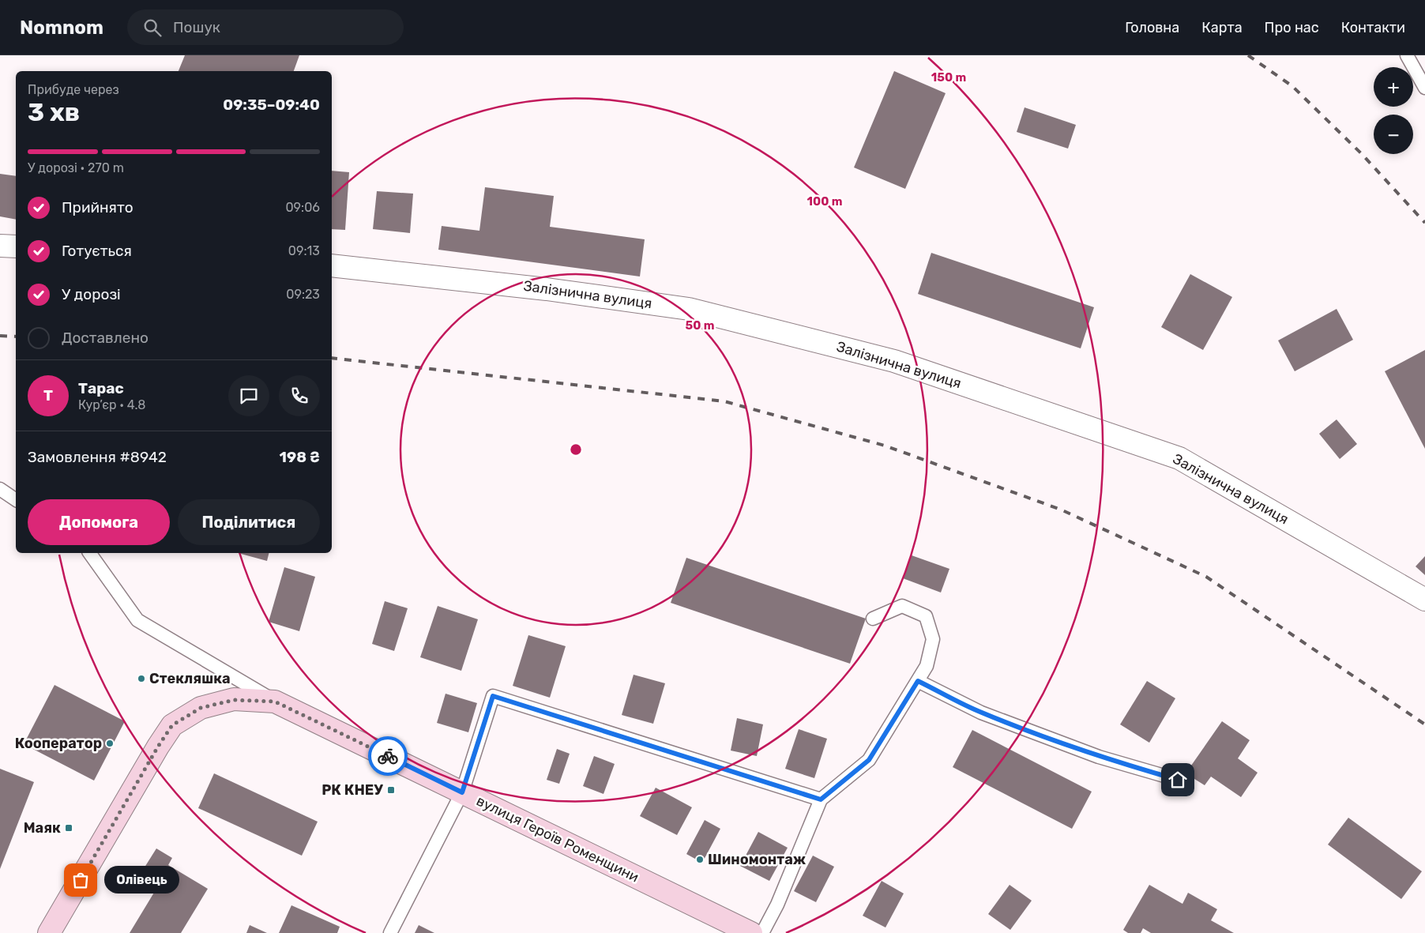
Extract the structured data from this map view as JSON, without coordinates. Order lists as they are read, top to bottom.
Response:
{
  "streets": {
    "street": ["Залізнична вулиця", "вулиця Героїв Роменщини"]
  },
  "places": {
    "other": [
      "Стекляшка",
      "Кооператор",
      "Шиномонтаж",
      "Олівець"
    ],
    "transit": ["РК КНЕУ", "Маяк"]
  },
  "page": {
    "header": "Nomnom",
    "search": "Пошук",
    "nav": [
      "Головна",
      "Карта",
      "Про нас",
      "Контакти"
    ],
    "map_buttons": ["+", "−"],
    "heading": ["3 хв", "Прибуде через", "09:35–09:40"],
    "panel": [
      "Тарас",
      "Кур’єр · 4.8",
      "Замовлення #8942",
      "198 ₴"
    ],
    "bar": "У дорозі · 270 m",
    "list": [
      ["Прийнято", "09:06"],
      ["Готується", "09:13"],
      ["У дорозі", "09:23"],
      "Доставлено"
    ],
    "round": "Т",
    "buttons": ["Допомога", "Поділитися"],
    "bubble": "Олівець"
  },
  "rings": ["150 m", "100 m", "50 m"]
}
